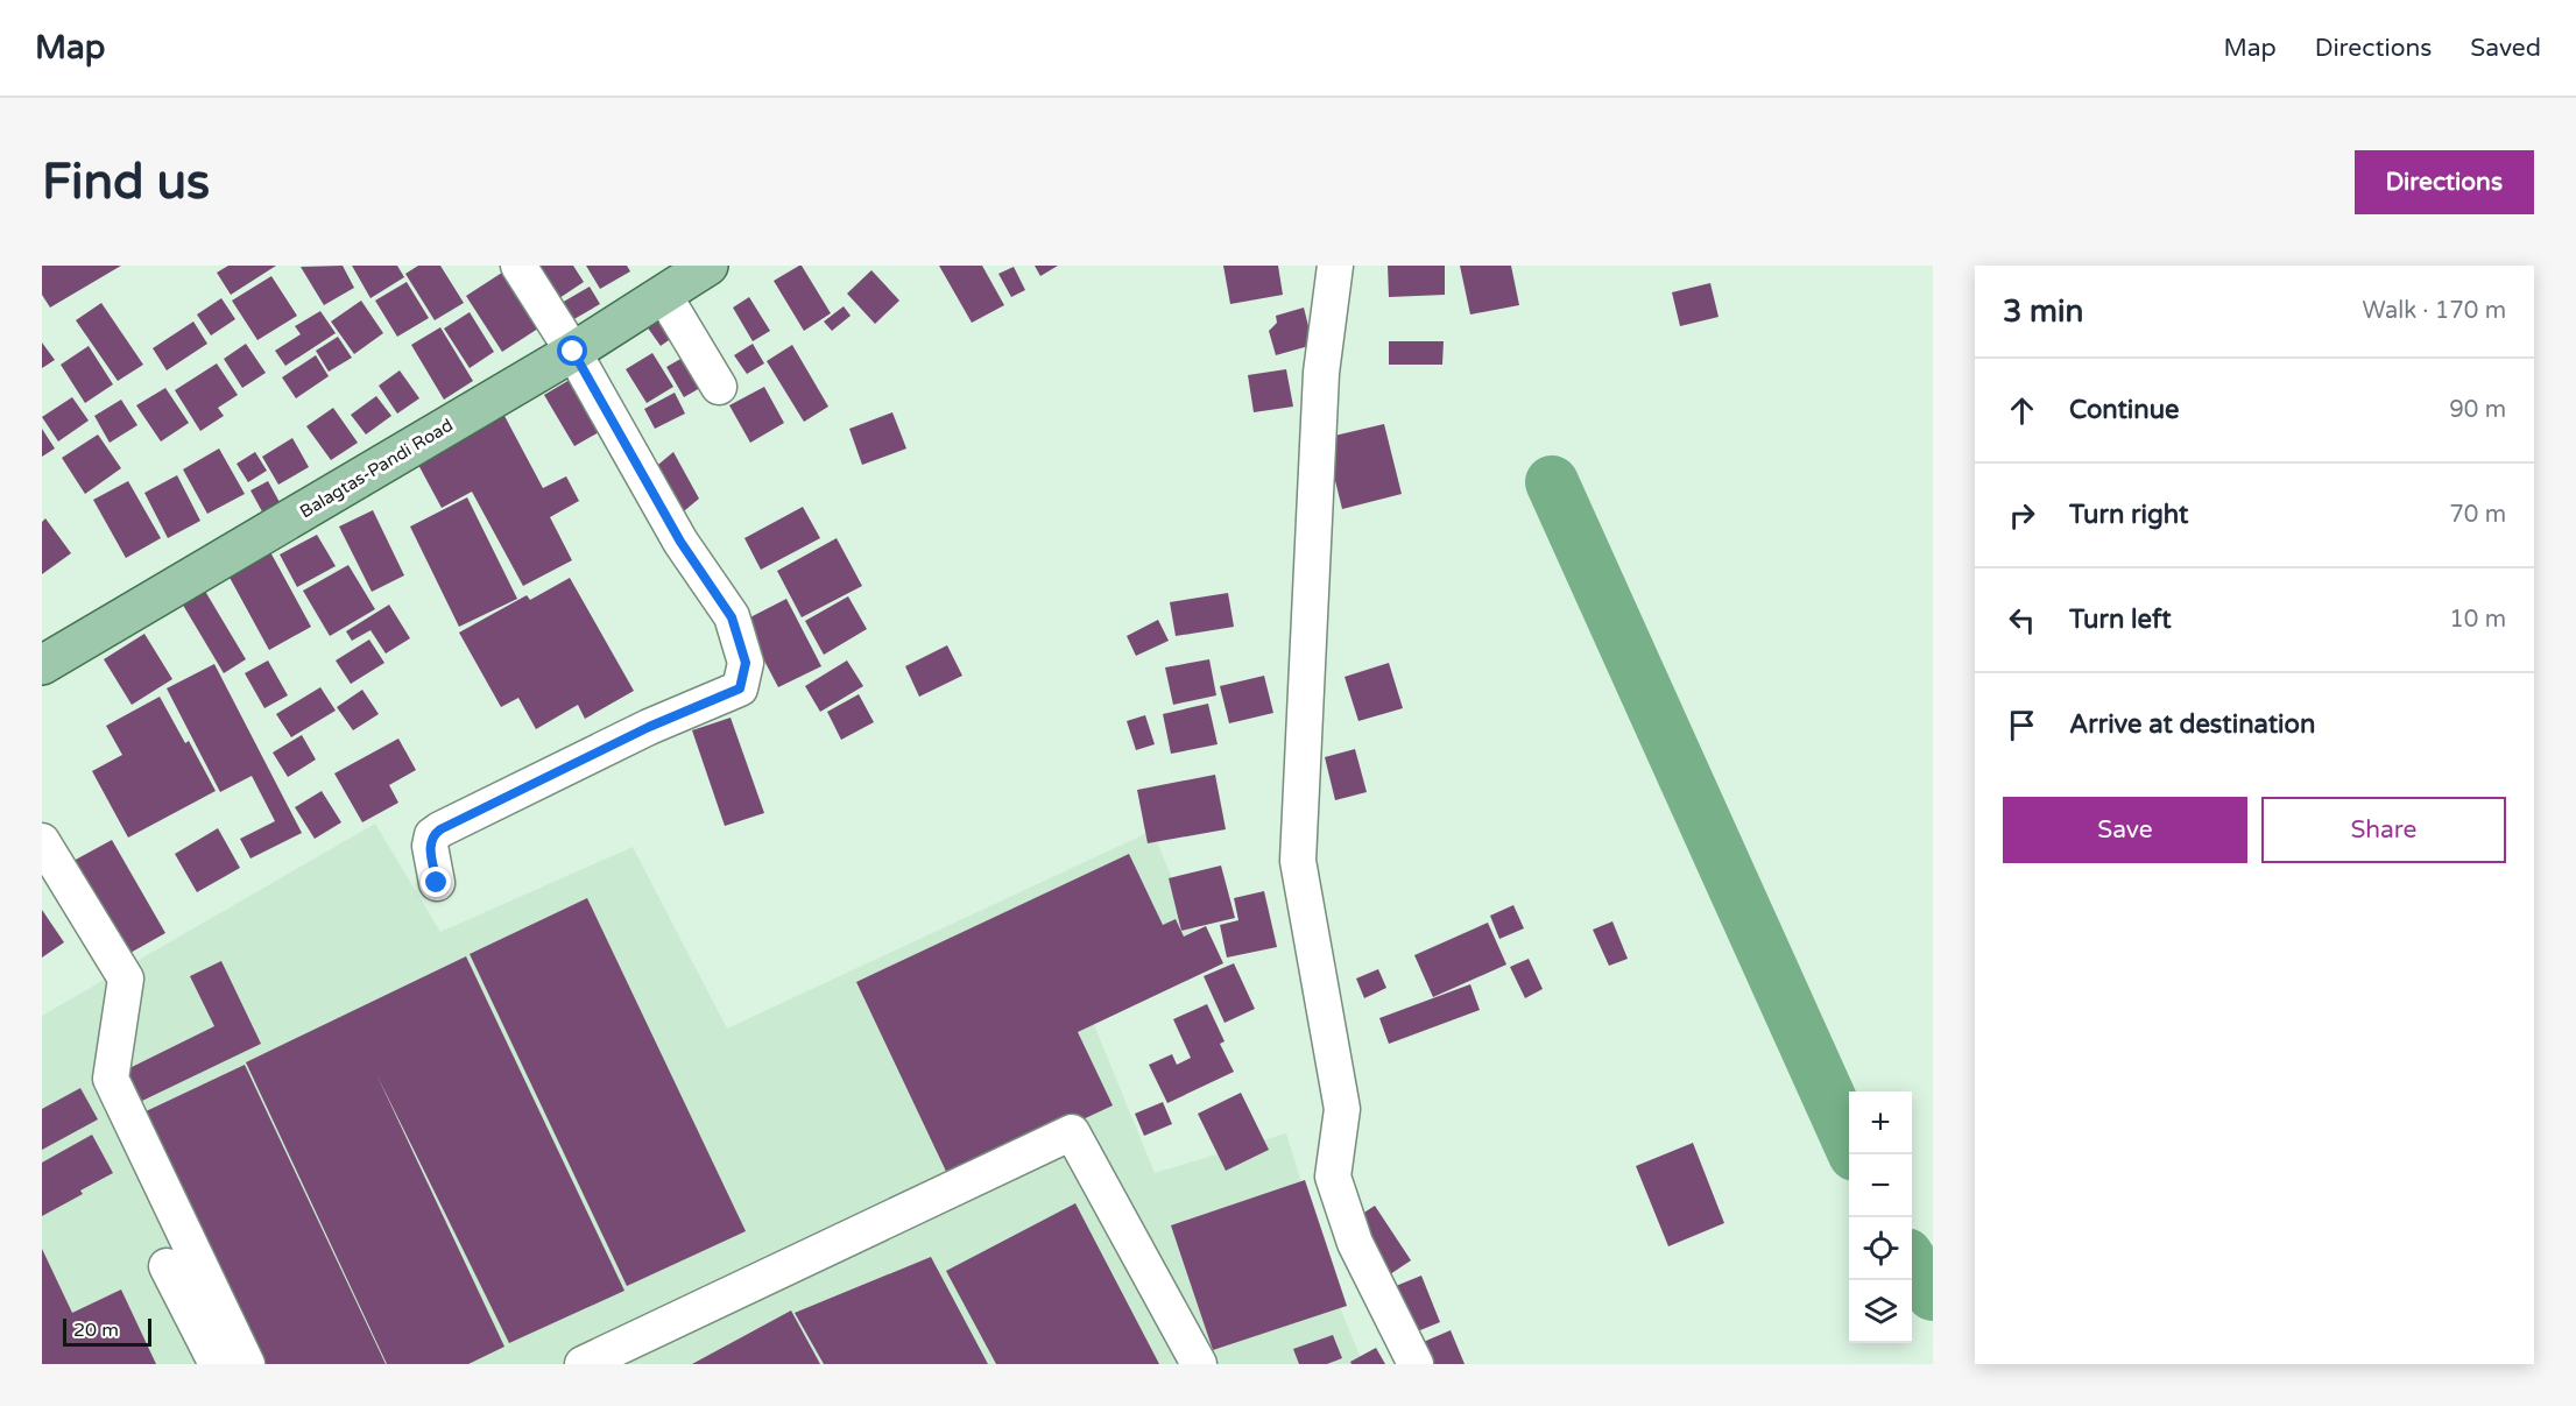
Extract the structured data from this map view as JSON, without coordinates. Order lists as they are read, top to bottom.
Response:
{
  "streets": {
    "main road": ["Balagtas-Pandi Road"]
  },
  "scale_bar": "20 m",
  "page": {
    "header": "Map",
    "nav": ["Map", "Directions", "Saved"],
    "buttons": [
      "Directions",
      ["Save", "Share"]
    ],
    "title": "Find us",
    "heading": ["3 min", "Walk · 170 m"],
    "list": [
      ["Continue", "90 m"],
      ["Turn right", "70 m"],
      ["Turn left", "10 m"],
      "Arrive at destination"
    ],
    "map_buttons": ["+", "−"],
    "scale": "20 m"
  }
}
